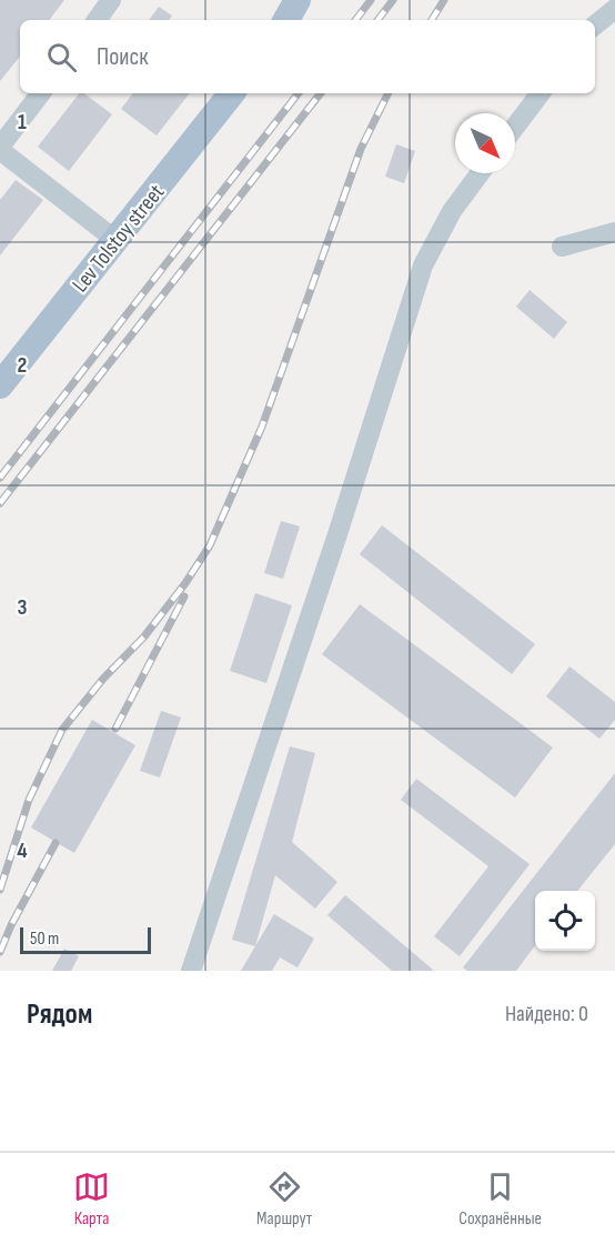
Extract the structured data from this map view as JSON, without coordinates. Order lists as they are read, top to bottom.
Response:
{
  "streets": {
    "main road": ["Lev Tolstoy street"]
  },
  "scale_bar": "50 m",
  "north": "bottom right",
  "page": {
    "search": "Поиск",
    "scale": "50 m",
    "heading": ["Рядом", "Найдено: 0"],
    "nav": ["Карта", "Маршрут", "Сохранённые"]
  },
  "grid": {
    "rows": [
      "1",
      "2",
      "3",
      "4"
    ]
  }
}
